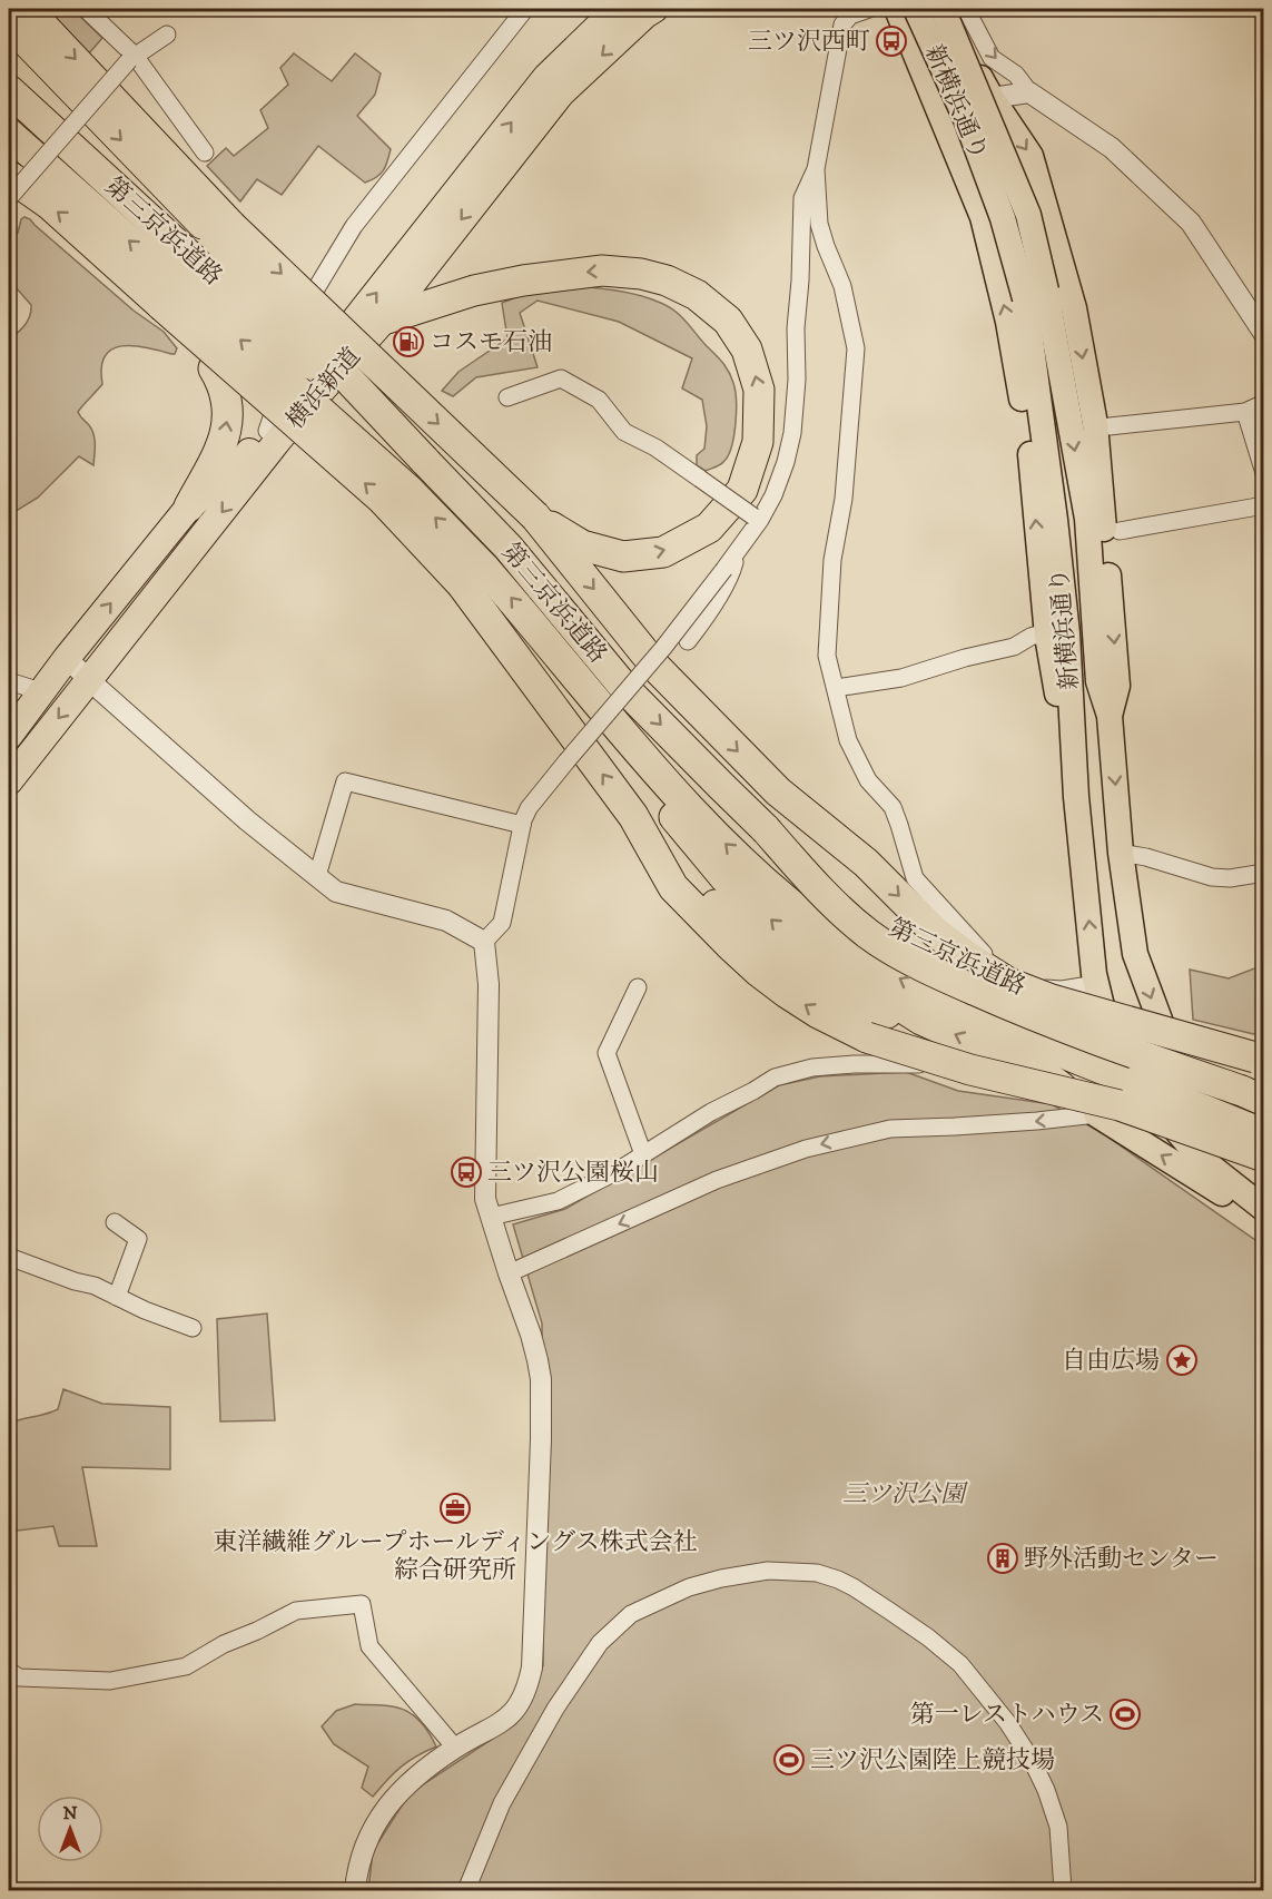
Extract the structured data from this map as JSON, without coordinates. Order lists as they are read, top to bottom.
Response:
{
  "streets": {
    "highway": ["第三京浜道路", "横浜新道"],
    "main road": ["新横浜通り"]
  },
  "crossings": [
    ["新横浜通り", "第三京浜道路"]
  ],
  "parks": ["三ツ沢公園"],
  "places": {
    "bus stop": ["三ツ沢西町", "三ツ沢公園桜山"],
    "fuel station": ["コスモ石油"],
    "place": ["自由広場"],
    "office": ["東洋繊維グループホールディングス株式会社 綜合研究所"],
    "building": ["野外活動センター"],
    "sports": ["第一レストハウス", "三ツ沢公園陸上競技場"]
  },
  "north": "top"
}
